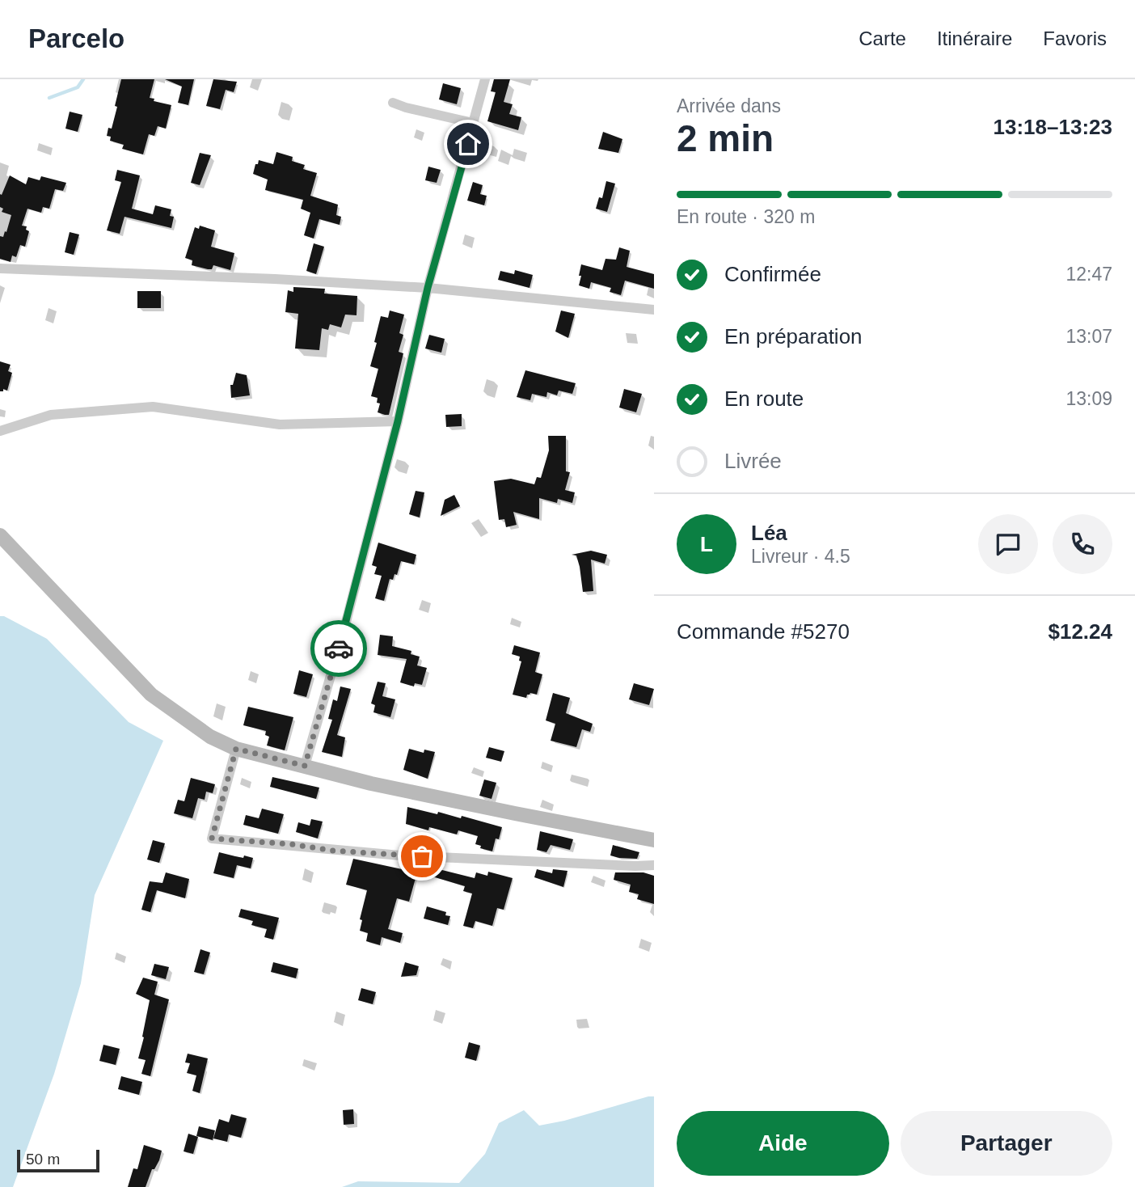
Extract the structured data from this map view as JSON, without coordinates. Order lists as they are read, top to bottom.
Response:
{
  "scale_bar": "50 m",
  "page": {
    "header": "Parcelo",
    "nav": ["Carte", "Itinéraire", "Favoris"],
    "heading": ["2 min", "Arrivée dans", "13:18–13:23"],
    "panel": [
      "Léa",
      "Livreur · 4.5",
      "Commande #5270",
      "$12.24"
    ],
    "bar": "En route · 320 m",
    "list": [
      ["Confirmée", "12:47"],
      ["En préparation", "13:07"],
      ["En route", "13:09"],
      "Livrée"
    ],
    "round": "L",
    "buttons": ["Aide", "Partager"],
    "scale": "50 m"
  }
}
